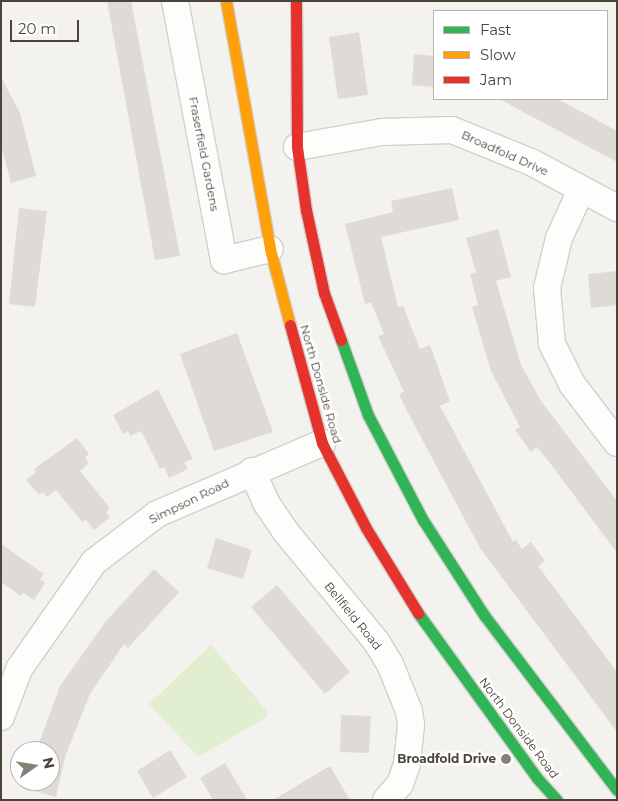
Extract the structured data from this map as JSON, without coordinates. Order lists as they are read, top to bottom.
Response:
{
  "streets": {
    "main road": ["North Donside Road"],
    "street": [
      "Broadfold Drive",
      "Fraserfield Gardens",
      "Simpson Road",
      "Bellfield Road"
    ]
  },
  "crossings": [
    ["Fraserfield Gardens", "North Donside Road"],
    ["North Donside Road", "Simpson Road"],
    ["Simpson Road", "Bellfield Road"]
  ],
  "places": ["Broadfold Drive"],
  "legend": ["Fast", "Slow", "Jam"],
  "scale_bar": "20 m",
  "north": "right"
}
